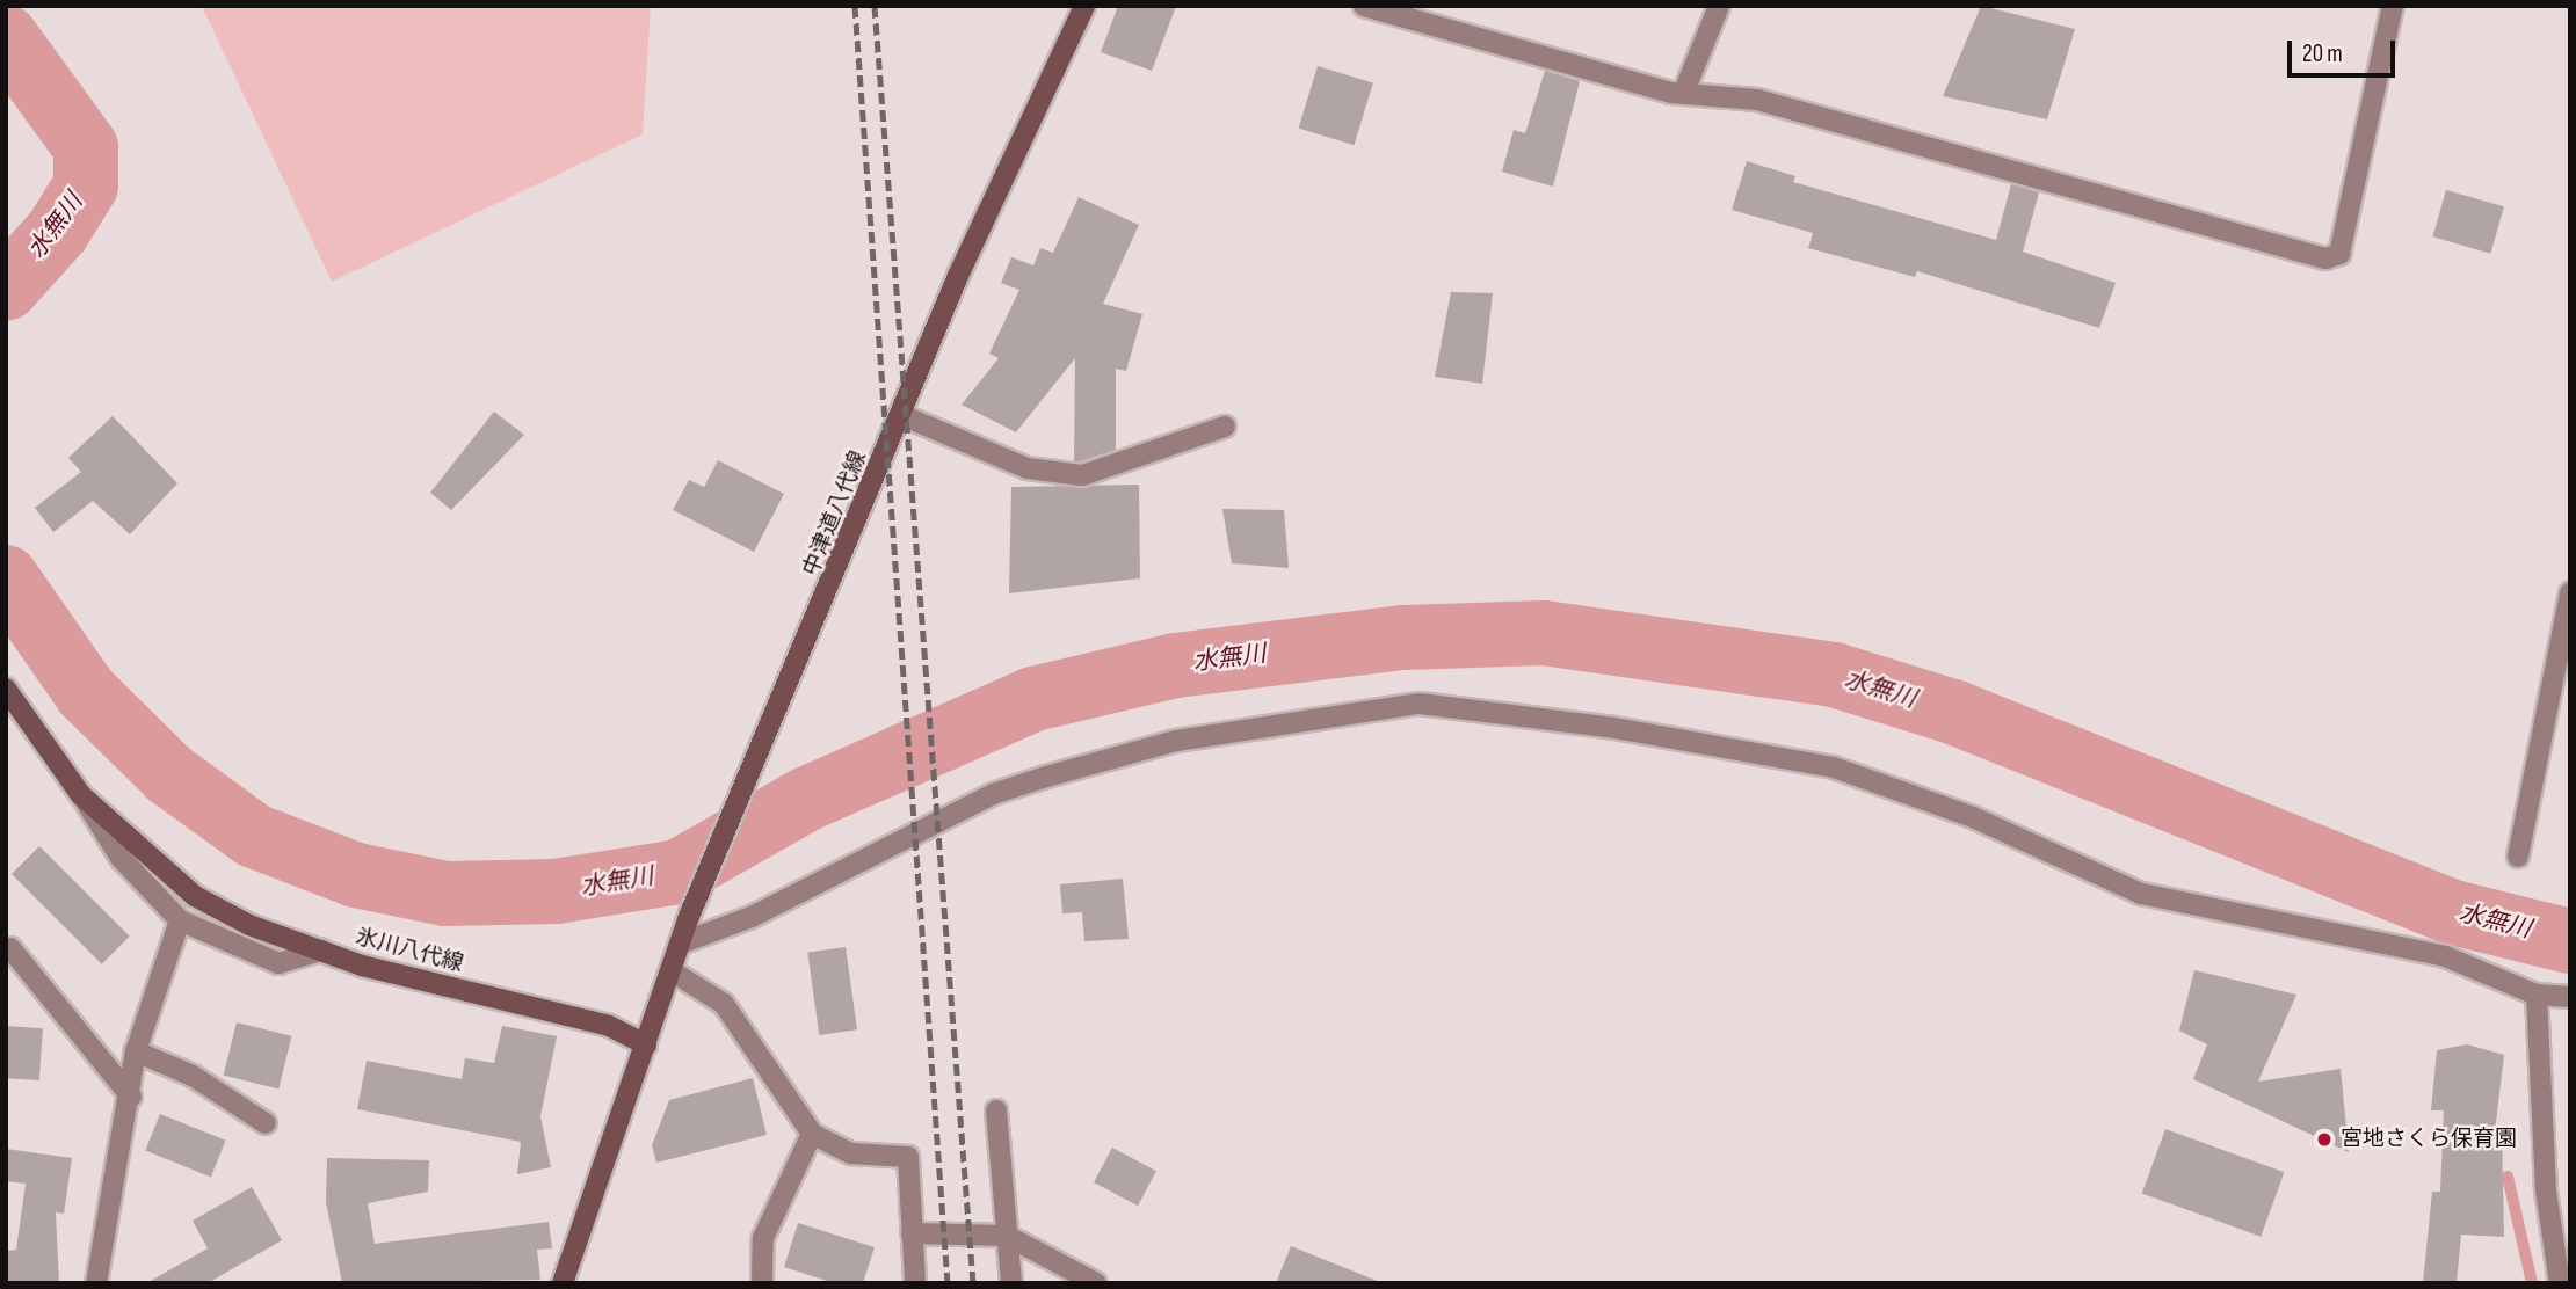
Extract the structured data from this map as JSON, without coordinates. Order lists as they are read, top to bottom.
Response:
{
  "streets": {
    "main road": ["中津道八代線", "氷川八代線"]
  },
  "crossings": [
    ["中津道八代線", "氷川八代線"]
  ],
  "water": ["水無川"],
  "places": ["宮地さくら保育園"],
  "scale_bar": "20 m"
}
